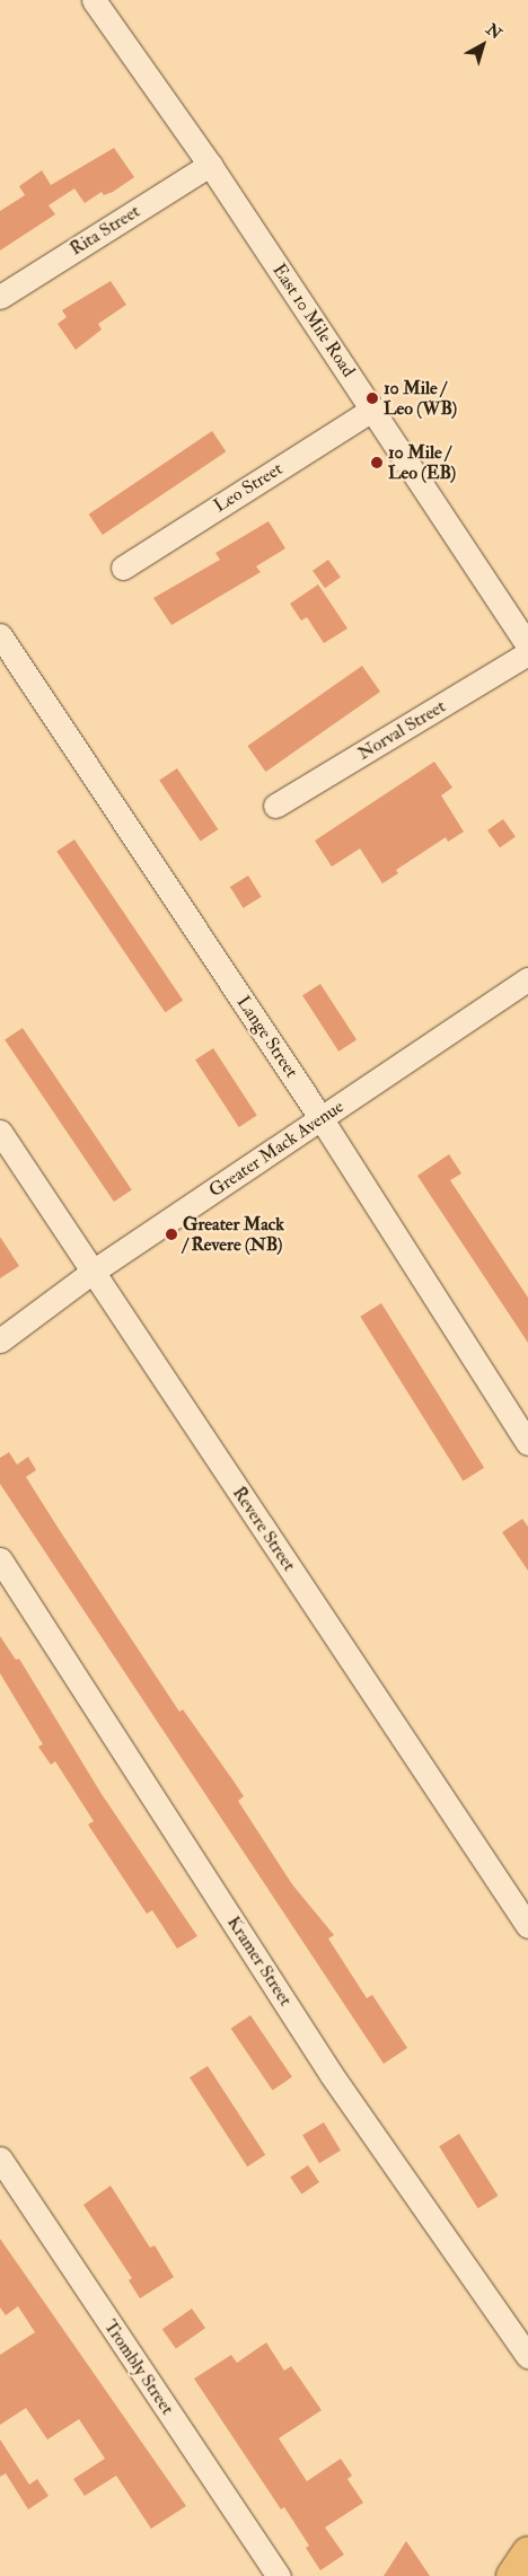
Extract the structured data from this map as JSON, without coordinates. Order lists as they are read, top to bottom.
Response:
{
  "streets": {
    "street": [
      "Rita Street",
      "East 10 Mile Road",
      "Leo Street",
      "Norval Street",
      "Lange Street",
      "Greater Mack Avenue",
      "Revere Street",
      "Kramer Street",
      "Trombly Street"
    ]
  },
  "crossings": [
    ["Rita Street", "East 10 Mile Road"],
    ["East 10 Mile Road", "Leo Street"],
    ["Lange Street", "Greater Mack Avenue"],
    ["Greater Mack Avenue", "Revere Street"]
  ],
  "places": ["10 Mile / Leo (WB)", "10 Mile / Leo (EB)", "Greater Mack / Revere (NB)"],
  "north": "top right"
}
